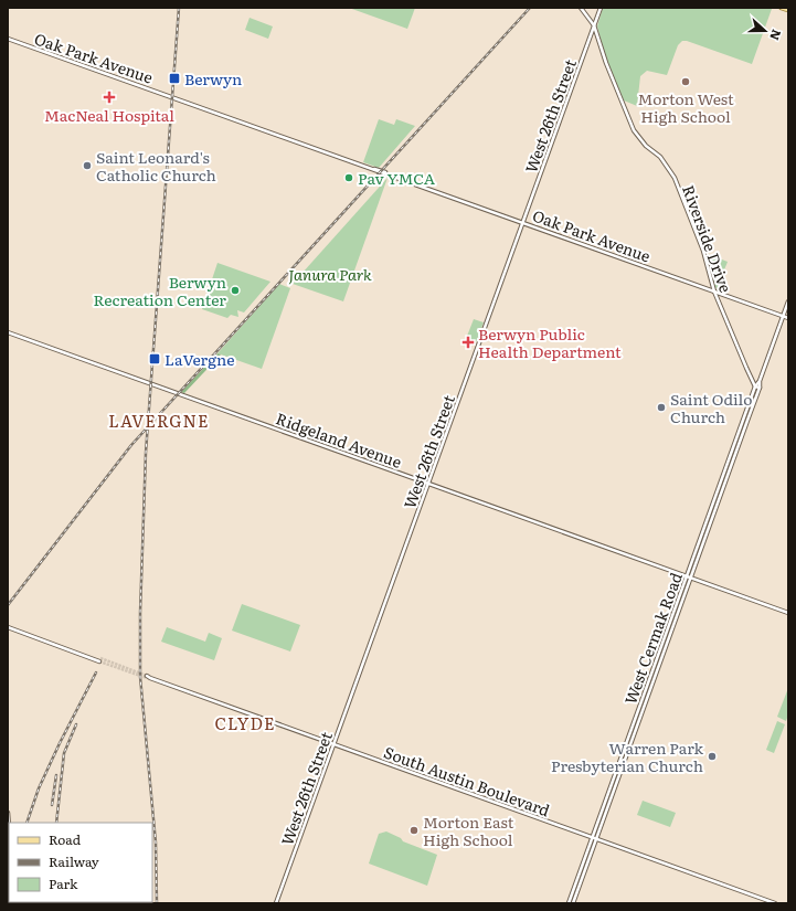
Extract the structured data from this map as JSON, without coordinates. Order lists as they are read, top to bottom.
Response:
{
  "streets": {
    "street": [
      "Oak Park Avenue",
      "West 26th Street",
      "Riverside Drive",
      "Ridgeland Avenue",
      "West Cermak Road",
      "South Austin Boulevard"
    ]
  },
  "crossings": [
    ["Oak Park Avenue", "West 26th Street"],
    ["Oak Park Avenue", "Riverside Drive"],
    ["Oak Park Avenue", "West Cermak Road"],
    ["West 26th Street", "Riverside Drive"],
    ["West 26th Street", "Ridgeland Avenue"],
    ["West 26th Street", "South Austin Boulevard"],
    ["Riverside Drive", "West Cermak Road"],
    ["Ridgeland Avenue", "West Cermak Road"],
    ["West Cermak Road", "South Austin Boulevard"]
  ],
  "districts": ["LAVERGNE", "CLYDE"],
  "parks": ["Janura Park"],
  "places": {
    "transit": ["Berwyn", "LaVergne"],
    "other": [
      "Morton West High School",
      "Saint Leonard's Catholic Church",
      "Pav YMCA",
      "Berwyn Recreation Center",
      "Saint Odilo Church",
      "Warren Park Presbyterian Church",
      "Morton East High School"
    ],
    "health": ["MacNeal Hospital", "Berwyn Public Health Department"]
  },
  "legend": ["Road", "Railway", "Park"],
  "north": "right"
}
